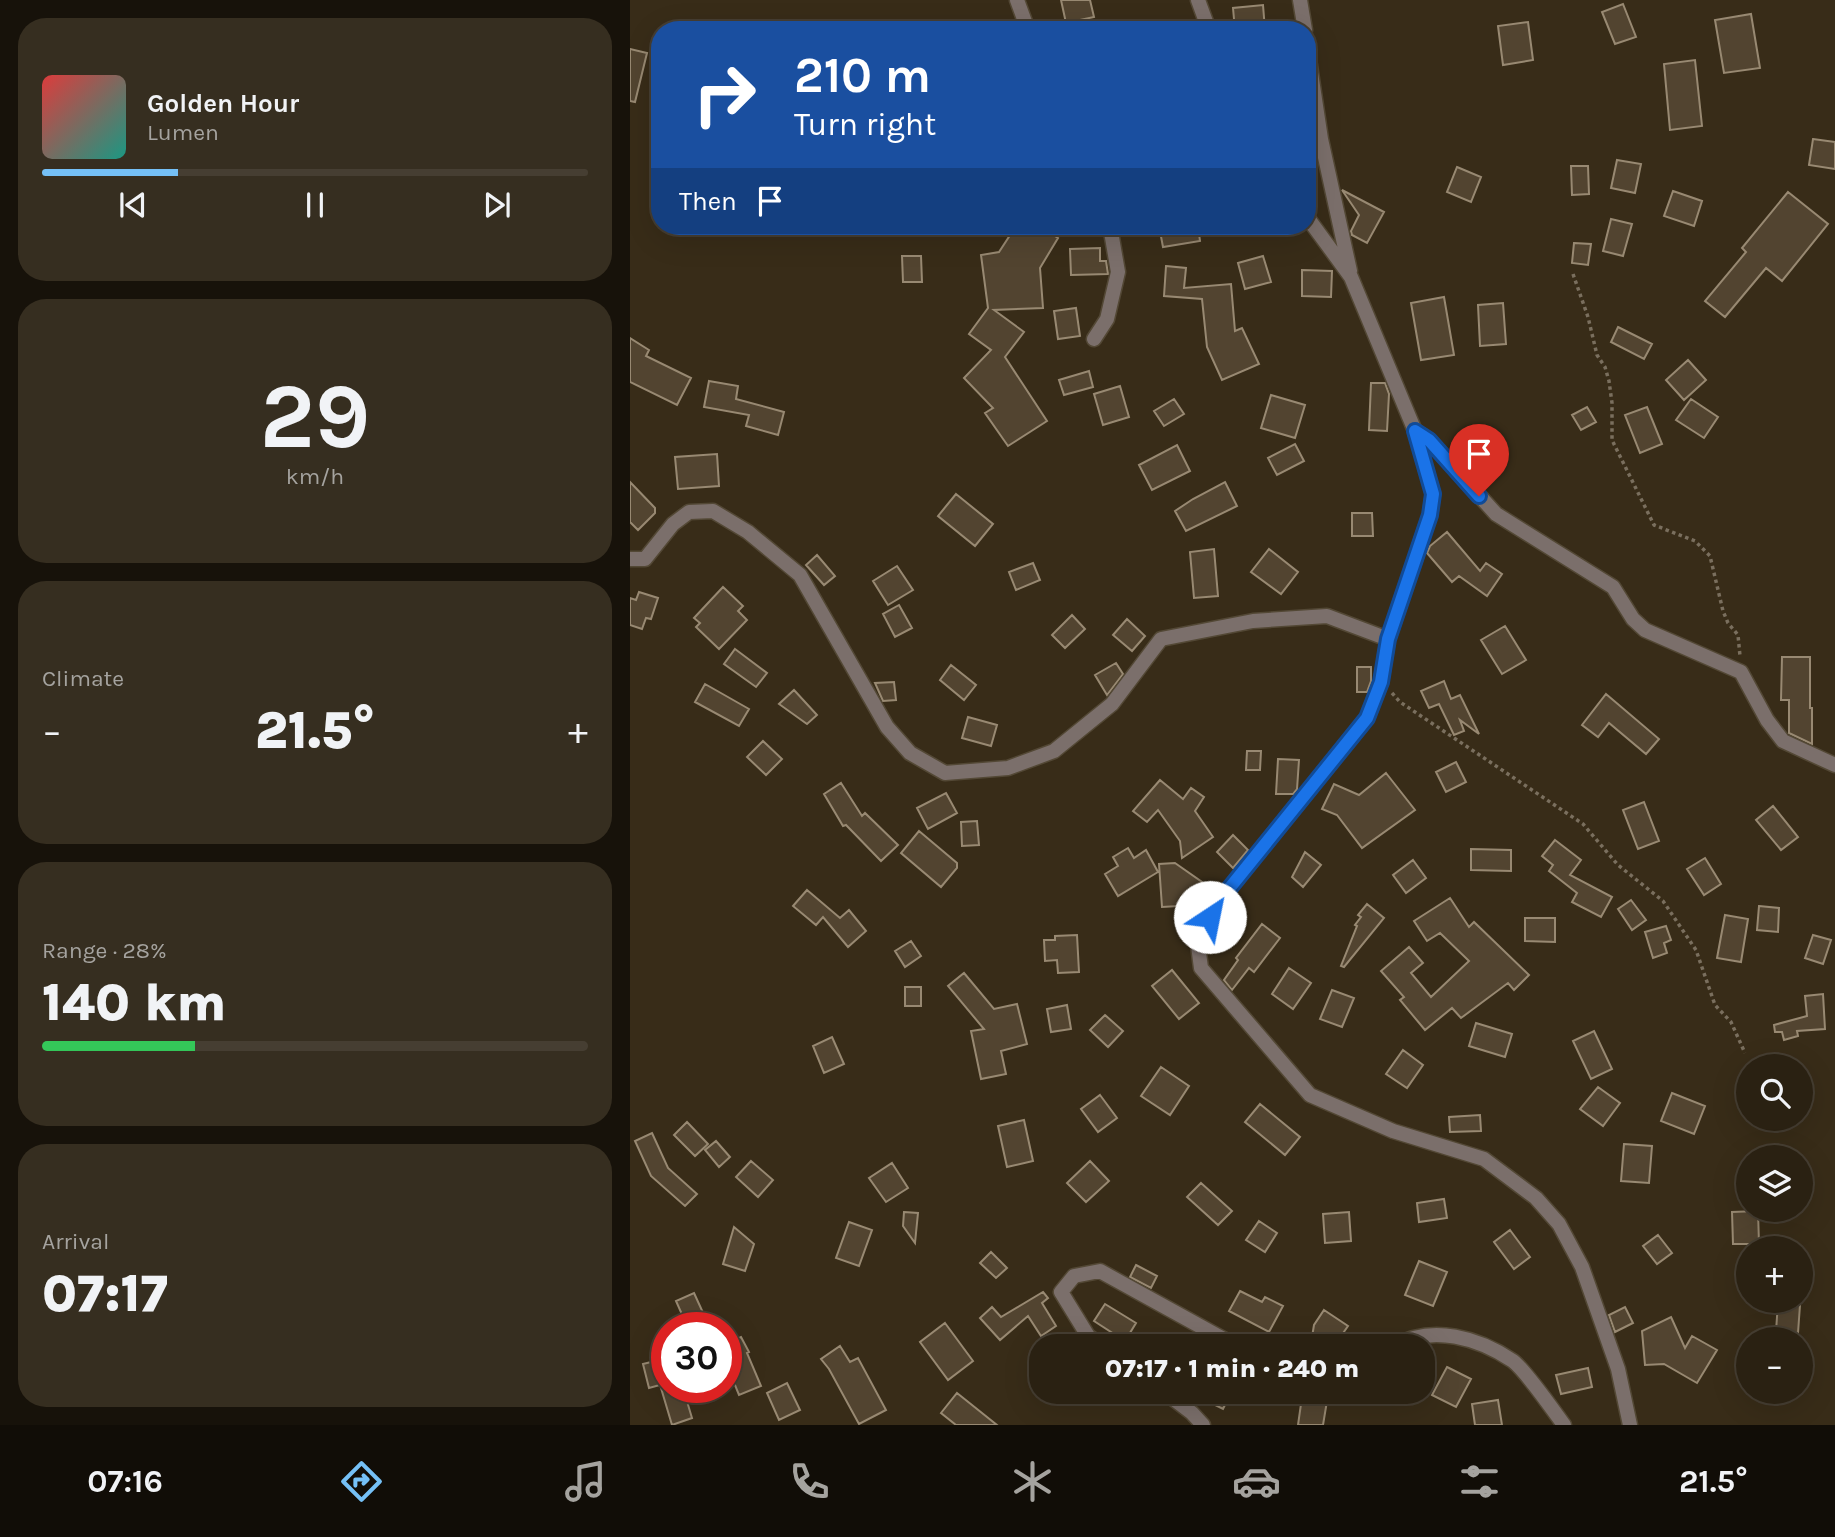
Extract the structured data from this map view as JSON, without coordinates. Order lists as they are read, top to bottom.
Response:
{
  "page": {
    "turn": ["210 m", "Turn right"],
    "song": ["Golden Hour", "Lumen"],
    "then": "Then",
    "tile": [
      ["29", "km/h"],
      "Climate",
      ["Range · 28%", "140 km"],
      ["Arrival", "07:17"]
    ],
    "heat": ["−", "21.5°", "+"],
    "map_buttons": ["+", "−"],
    "limit": "30",
    "trip": "07:17 · 1 min · 240 m",
    "tabs": ["07:16", "21.5°"]
  }
}
